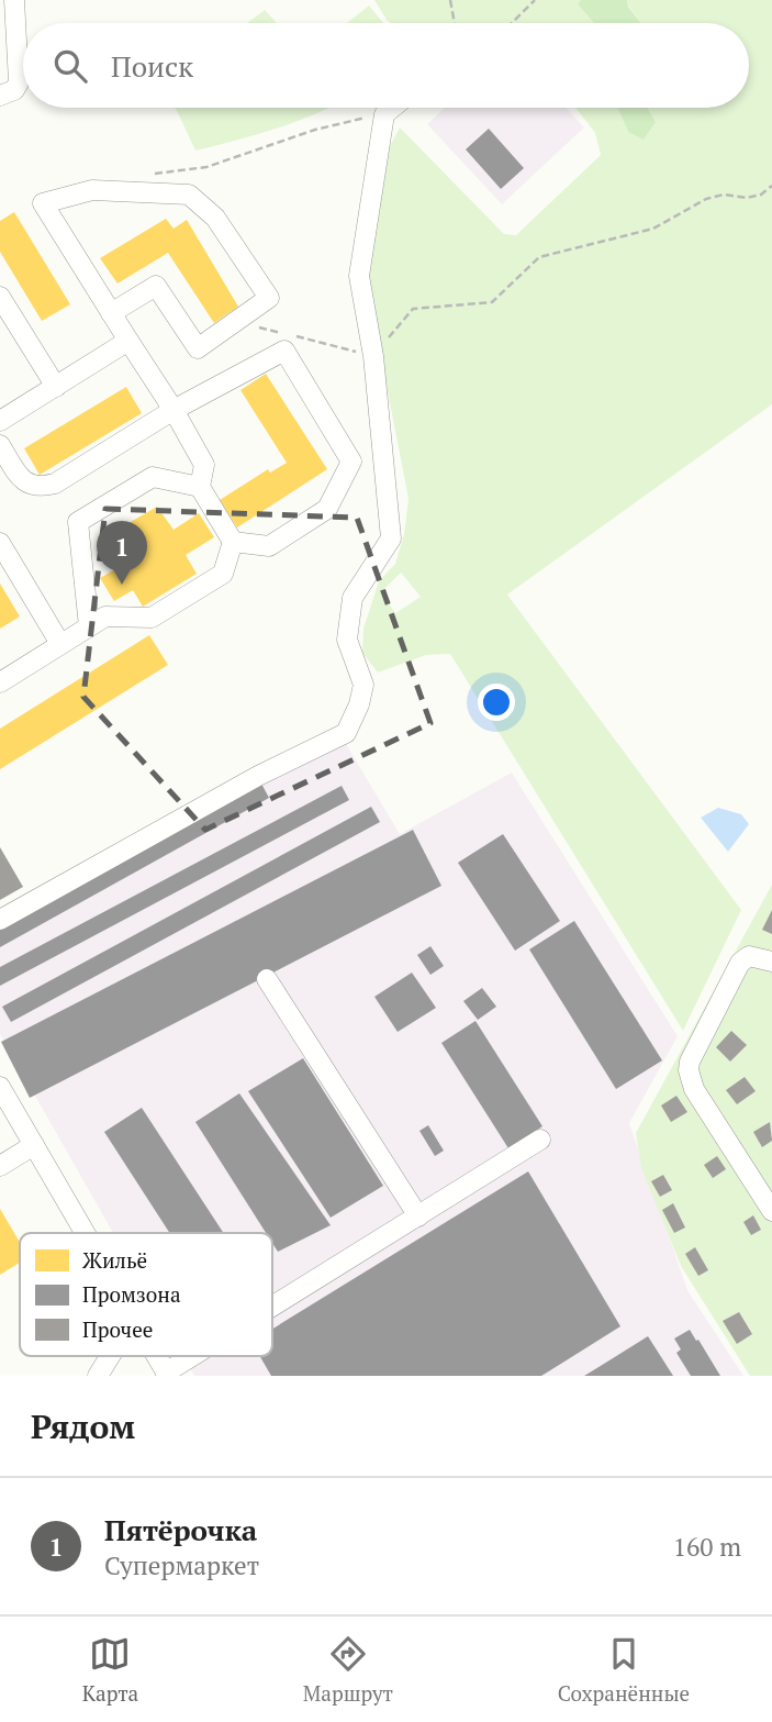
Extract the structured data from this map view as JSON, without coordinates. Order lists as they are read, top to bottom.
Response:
{
  "legend": ["Жильё", "Промзона", "Прочее"],
  "page": {
    "search": "Поиск",
    "pins": "1",
    "heading": "Рядом",
    "list": [
      {
        "mark": "1",
        "name": "Пятёрочка",
        "note": "Супермаркет",
        "value": "160 m"
      }
    ],
    "nav": ["Карта", "Маршрут", "Сохранённые"]
  }
}
